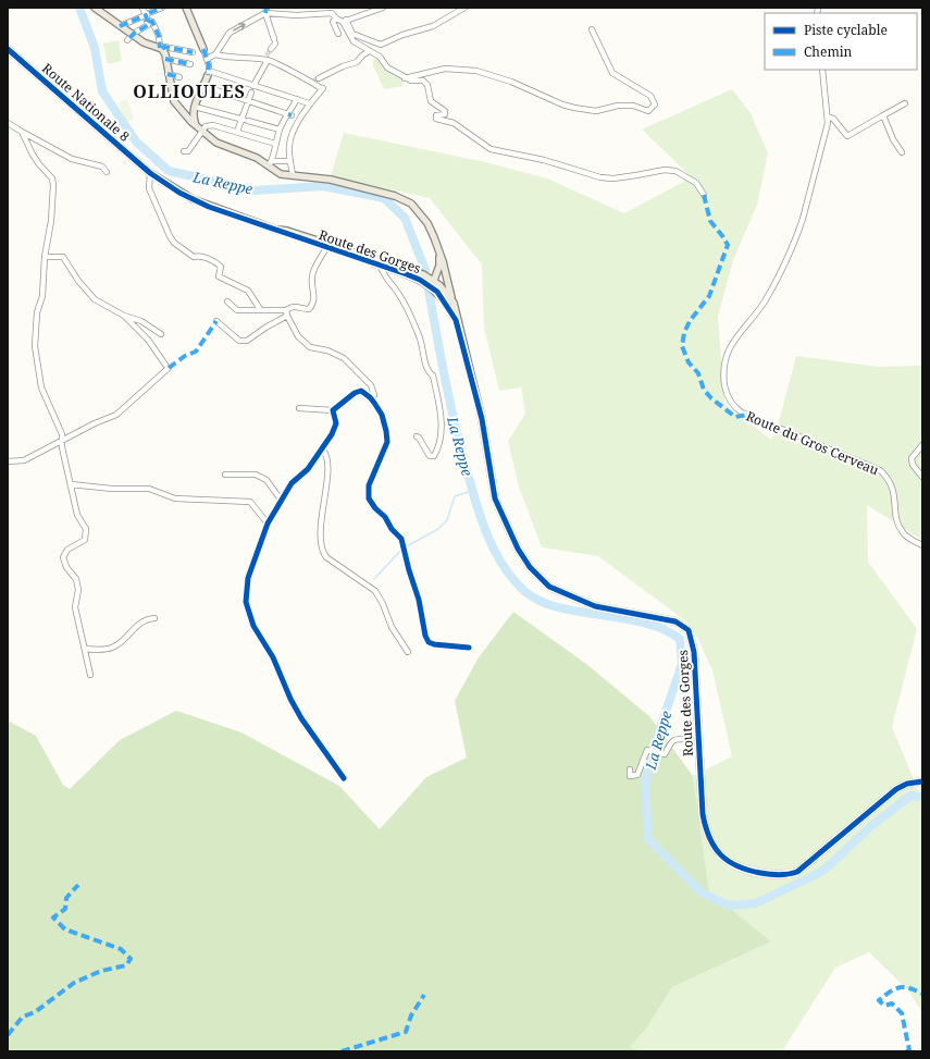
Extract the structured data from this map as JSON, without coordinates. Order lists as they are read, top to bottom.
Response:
{
  "streets": {
    "main road": ["Route Nationale 8", "Route des Gorges"],
    "street": ["Route du Gros Cerveau"]
  },
  "crossings": [
    ["Route Nationale 8", "Route des Gorges"]
  ],
  "districts": ["OLLIOULES"],
  "water": ["La Reppe"],
  "legend": ["Piste cyclable", "Chemin"]
}
